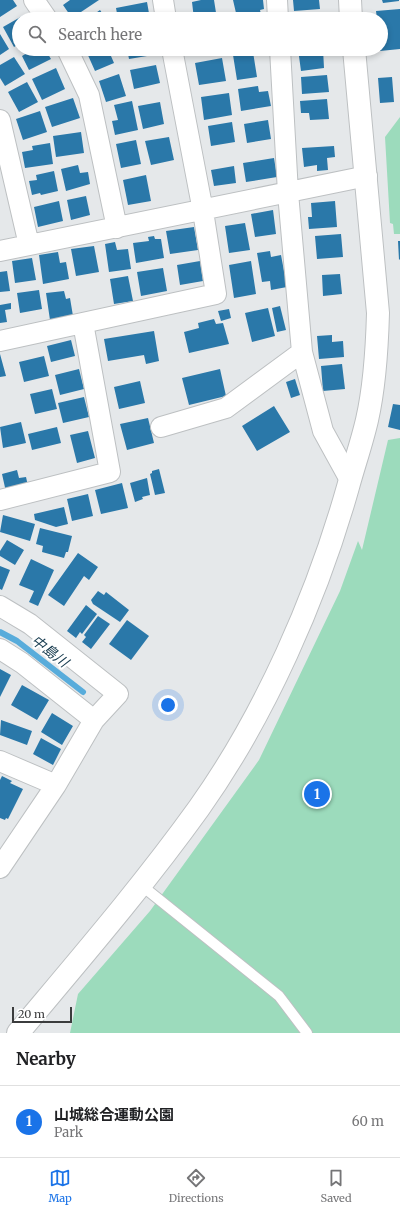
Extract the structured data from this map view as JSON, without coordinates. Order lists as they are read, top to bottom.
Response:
{
  "water": ["中島川"],
  "scale_bar": "20 m",
  "page": {
    "search": "Search here",
    "pins": "1",
    "scale": "20 m",
    "heading": "Nearby",
    "list": [
      {
        "mark": "1",
        "name": "山城総合運動公園",
        "note": "Park",
        "value": "60 m"
      }
    ],
    "nav": ["Map", "Directions", "Saved"]
  }
}
